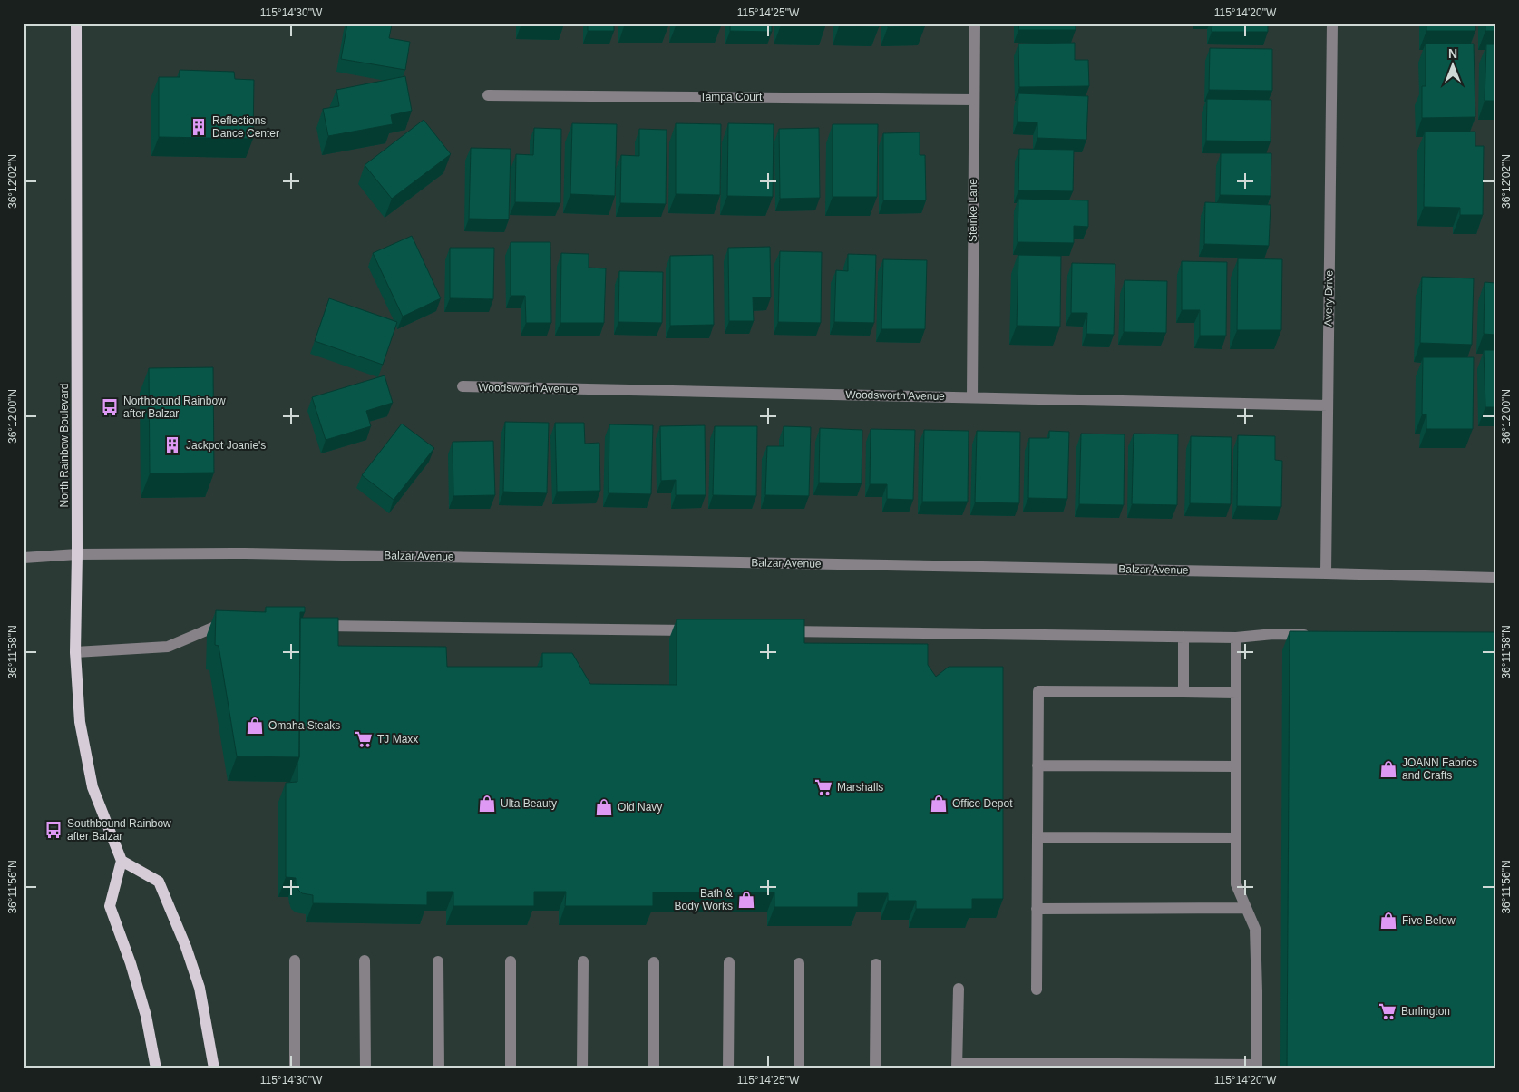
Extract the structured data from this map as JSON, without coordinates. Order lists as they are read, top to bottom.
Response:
{
  "streets": {
    "main road": ["North Rainbow Boulevard"],
    "street": [
      "Tampa Court",
      "Steinke Lane",
      "Avery Drive",
      "Woodsworth Avenue",
      "Balzar Avenue"
    ]
  },
  "crossings": [
    ["Tampa Court", "Steinke Lane"],
    ["Steinke Lane", "Woodsworth Avenue"],
    ["Avery Drive", "Woodsworth Avenue"],
    ["Avery Drive", "Balzar Avenue"],
    ["North Rainbow Boulevard", "Balzar Avenue"]
  ],
  "places": {
    "building": ["Reflections Dance Center", "Jackpot Joanie's"],
    "bus stop": ["Northbound Rainbow after Balzar", "Southbound Rainbow after Balzar"],
    "shop": [
      "Omaha Steaks",
      "JOANN Fabrics and Crafts",
      "Ulta Beauty",
      "Office Depot",
      "Old Navy",
      "Bath & Body Works",
      "Five Below"
    ],
    "supermarket": ["TJ Maxx", "Marshalls", "Burlington"]
  },
  "north": "top",
  "coordinates": [
    "115°14'30\"W",
    "115°14'25\"W",
    "115°14'20\"W",
    "36°12'02\"N",
    "36°12'00\"N",
    "36°11'58\"N",
    "36°11'56\"N"
  ]
}
